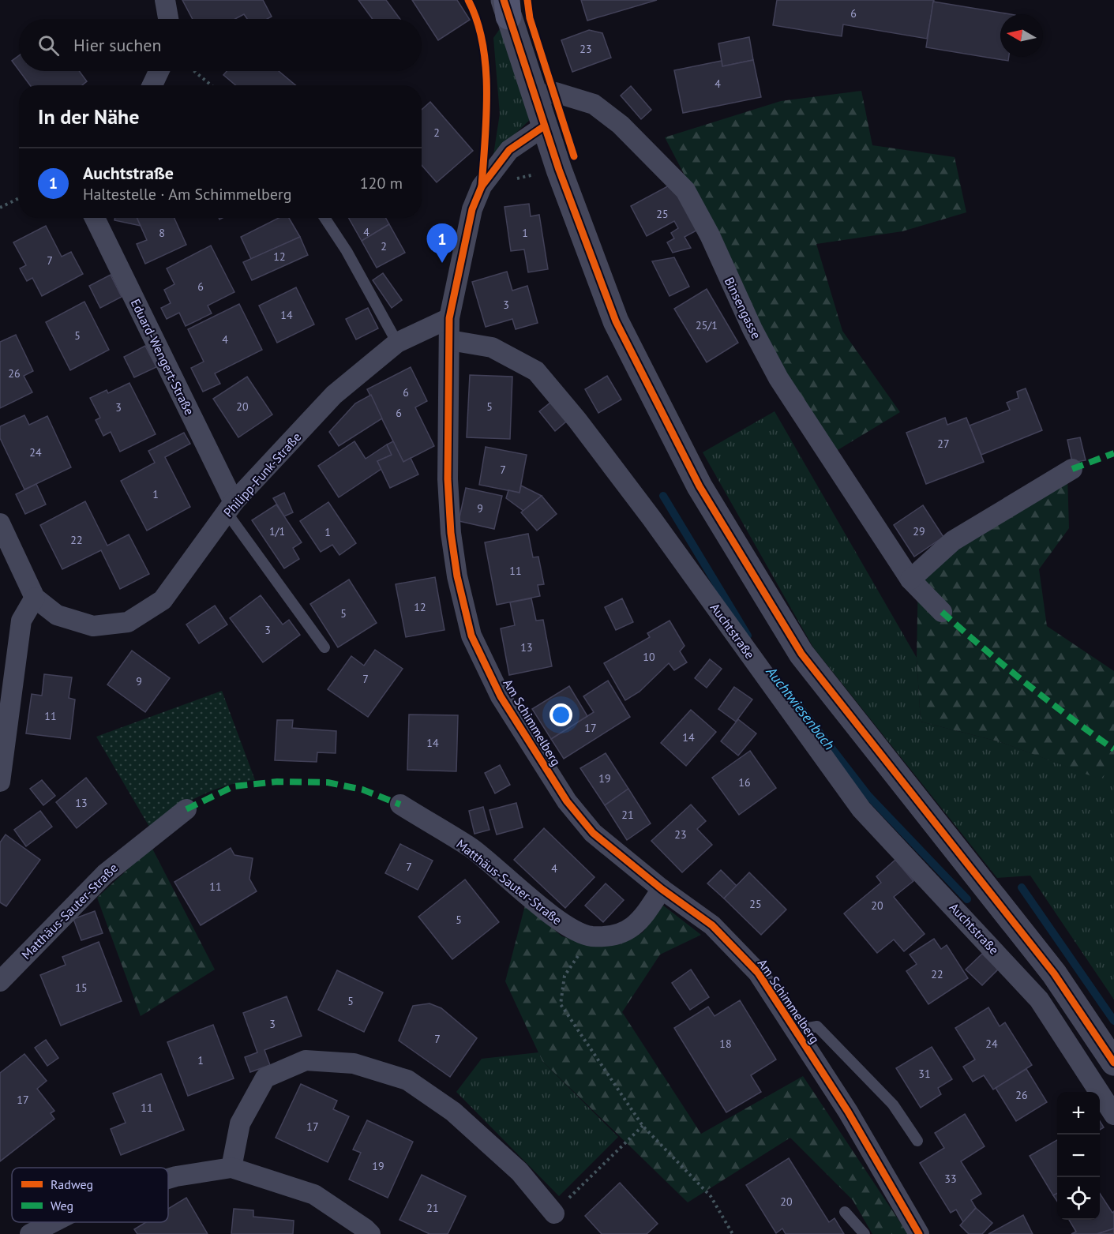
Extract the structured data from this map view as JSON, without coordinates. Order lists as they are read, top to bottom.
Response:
{
  "streets": {
    "street": [
      "Binsengasse",
      "Eduard-Wengert-Straße",
      "Philipp-Funk-Straße",
      "Auchtstraße",
      "Am Schimmelberg",
      "Matthäus-Sauter-Straße"
    ]
  },
  "crossings": [
    ["Eduard-Wengert-Straße", "Philipp-Funk-Straße"],
    ["Philipp-Funk-Straße", "Am Schimmelberg"],
    ["Auchtstraße", "Am Schimmelberg"],
    ["Am Schimmelberg", "Matthäus-Sauter-Straße"]
  ],
  "water": ["Auchtwiesenbach"],
  "house_numbers": [
    "6",
    "23",
    "4",
    "2",
    "25",
    "4",
    "8",
    "1",
    "2",
    "12",
    "7",
    "6",
    "3",
    "14",
    "25/1",
    "5",
    "4",
    "26",
    "6",
    "20",
    "5",
    "3",
    "6",
    "27",
    "24",
    "7",
    "1",
    "9",
    "1/1",
    "29",
    "1",
    "22",
    "11",
    "12",
    "5",
    "3",
    "13",
    "10",
    "7",
    "9",
    "11",
    "17",
    "14",
    "14",
    "19",
    "16",
    "13",
    "21",
    "23",
    "7",
    "4",
    "11",
    "25",
    "20",
    "5",
    "22",
    "15",
    "5",
    "3",
    "7",
    "18",
    "24",
    "1",
    "31",
    "26",
    "17",
    "11",
    "17",
    "19",
    "33",
    "20",
    "21"
  ],
  "legend": ["Radweg", "Weg"],
  "north": "left",
  "page": {
    "search": "Hier suchen",
    "heading": "In der Nähe",
    "list": [
      {
        "mark": "1",
        "name": "Auchtstraße",
        "note": "Haltestelle · Am Schimmelberg",
        "value": "120 m"
      }
    ],
    "pins": "1",
    "map_buttons": ["+", "−"]
  }
}
